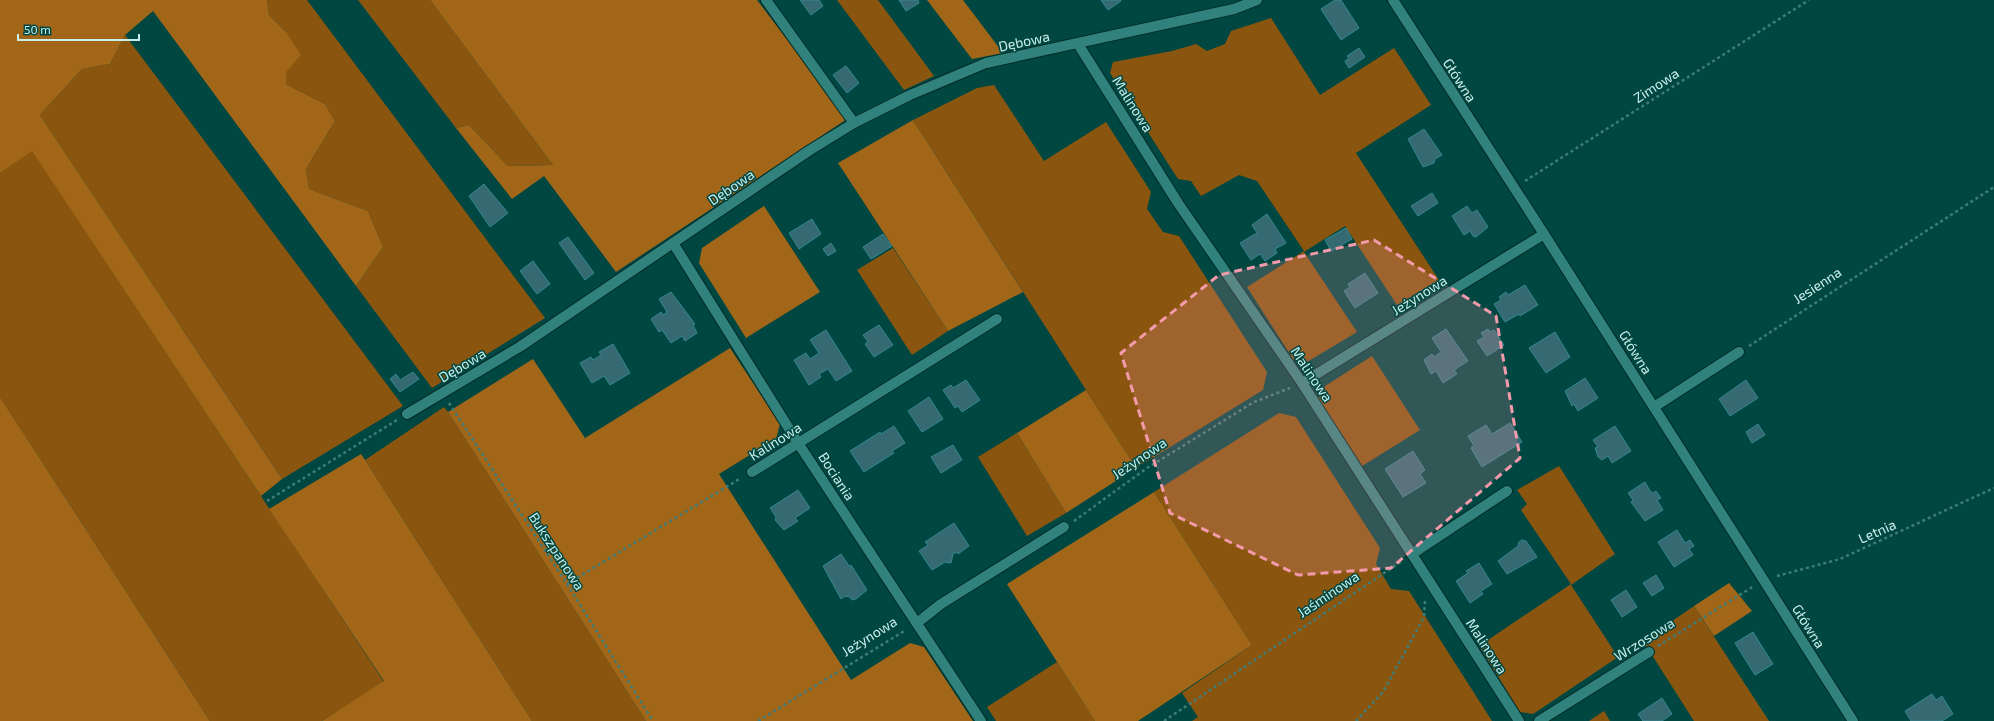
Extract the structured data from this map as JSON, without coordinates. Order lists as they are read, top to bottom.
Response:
{
  "streets": {
    "street": [
      "Dębowa",
      "Główna",
      "Malinowa",
      "Jeżynowa",
      "Kalinowa",
      "Bociania",
      "Wrzosowa"
    ],
    "path": [
      "Zimowa",
      "Jesienna",
      "Letnia",
      "Bukszpanowa",
      "Jaśminowa"
    ]
  },
  "crossings": [
    ["Dębowa", "Malinowa"],
    ["Dębowa", "Bociania"],
    ["Dębowa", "Bukszpanowa"],
    ["Główna", "Zimowa"],
    ["Główna", "Jeżynowa"],
    ["Główna", "Letnia"],
    ["Główna", "Wrzosowa"],
    ["Malinowa", "Jeżynowa"],
    ["Malinowa", "Jaśminowa"],
    ["Jeżynowa", "Bociania"],
    ["Kalinowa", "Bociania"],
    ["Kalinowa", "Bukszpanowa"],
    ["Letnia", "Wrzosowa"]
  ],
  "scale_bar": "50 m"
}
